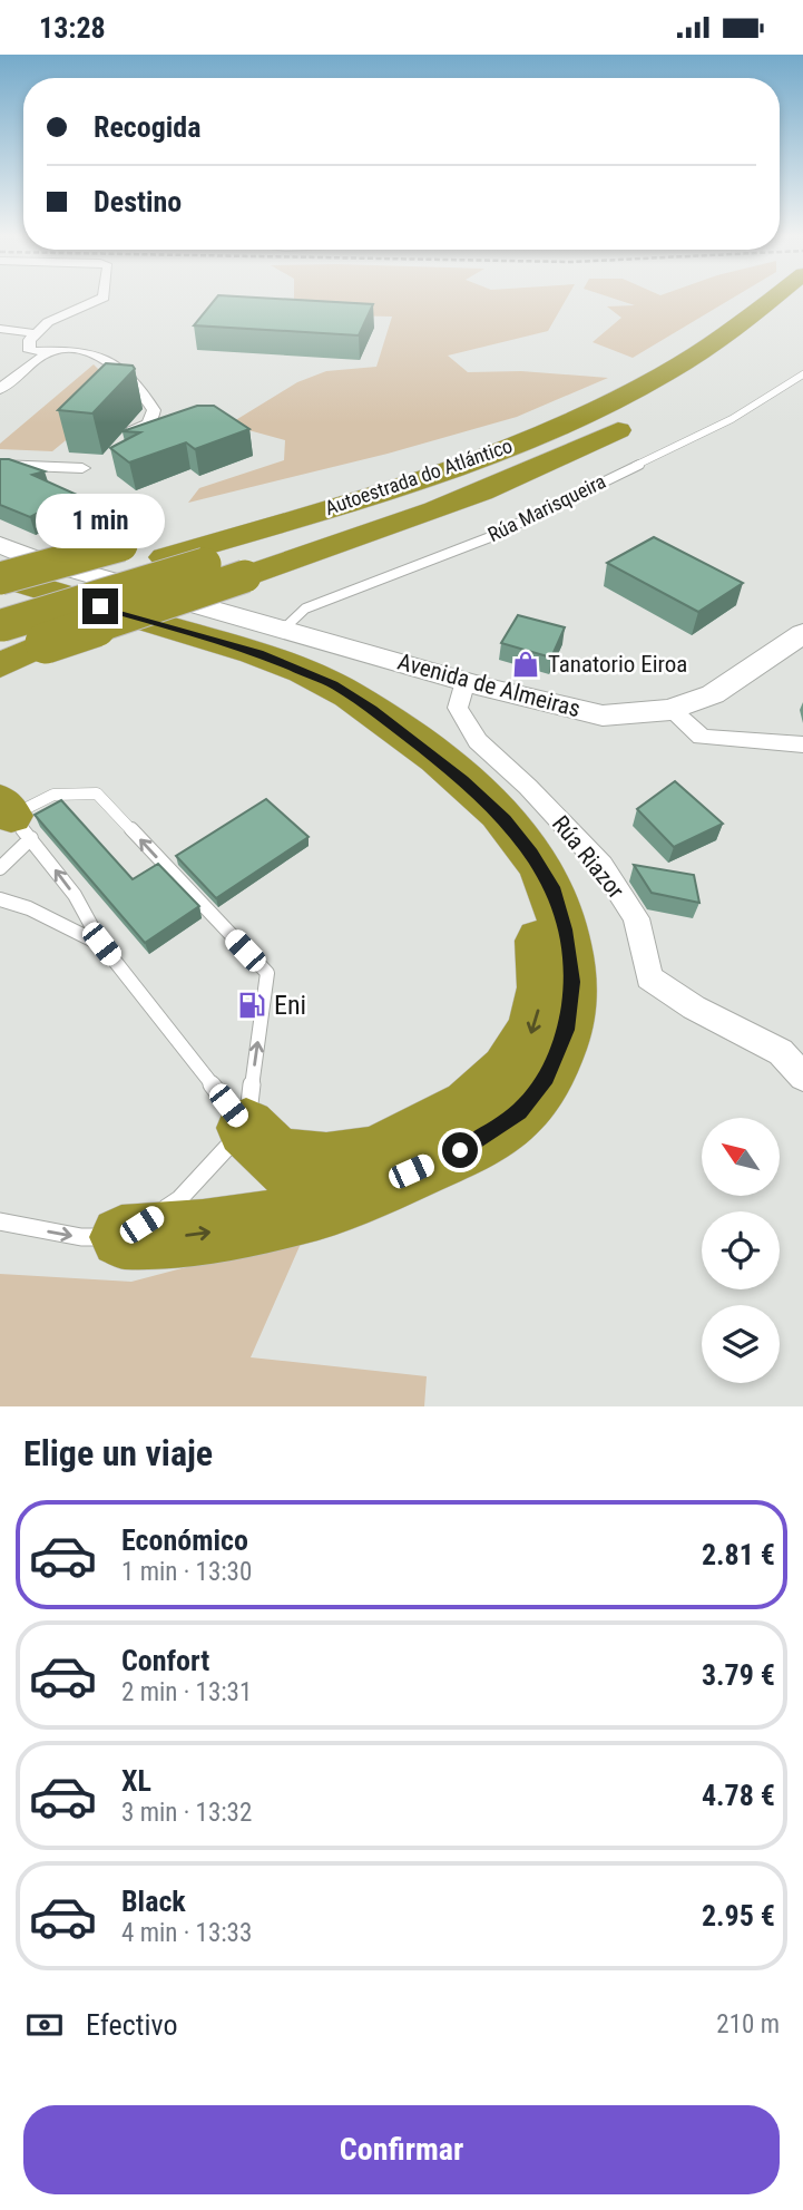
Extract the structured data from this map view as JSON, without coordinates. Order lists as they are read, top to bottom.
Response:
{
  "streets": {
    "highway": ["Autoestrada do Atlántico"],
    "main road": ["Avenida de Almeiras"],
    "street": ["Rúa Riazor"],
    "lane": ["Rúa Marisqueira"]
  },
  "crossings": [
    ["Rúa Marisqueira", "Avenida de Almeiras"],
    ["Avenida de Almeiras", "Rúa Riazor"]
  ],
  "places": {
    "shop": ["Tanatorio Eiroa"],
    "fuel station": ["Eni"]
  },
  "north": "top left",
  "page": {
    "status": "13:28",
    "banner": ["Recogida", "Destino"],
    "bubble": "1 min",
    "heading": "Elige un viaje",
    "list": [
      {
        "name": "Económico",
        "note": "1 min · 13:30",
        "value": "2.81 €"
      },
      {
        "name": "Confort",
        "note": "2 min · 13:31",
        "value": "3.79 €"
      },
      {
        "name": "XL",
        "note": "3 min · 13:32",
        "value": "4.78 €"
      },
      {
        "name": "Black",
        "note": "4 min · 13:33",
        "value": "2.95 €"
      }
    ],
    "pay": ["Efectivo", "210 m"],
    "buttons": "Confirmar"
  }
}
